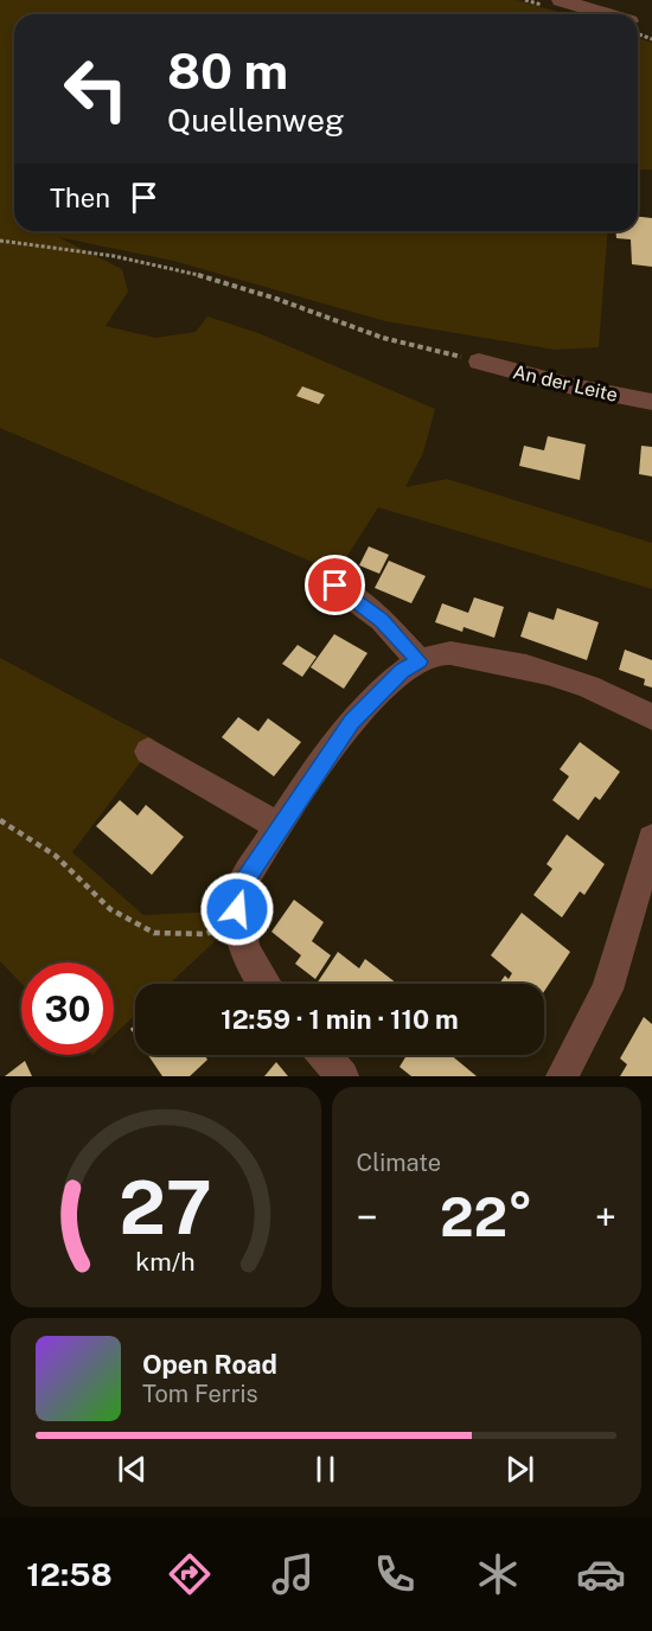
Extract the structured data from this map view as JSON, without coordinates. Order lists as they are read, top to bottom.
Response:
{
  "streets": {
    "street": ["An der Leite"]
  },
  "page": {
    "turn": ["80 m", "Quellenweg"],
    "then": "Then",
    "limit": "30",
    "trip": "12:59 · 1 min · 110 m",
    "tile": "Climate",
    "heat": ["−", "22°", "+"],
    "song": ["Open Road", "Tom Ferris"],
    "tabs": "12:58",
    "gauge": ["27", "km/h"]
  }
}
